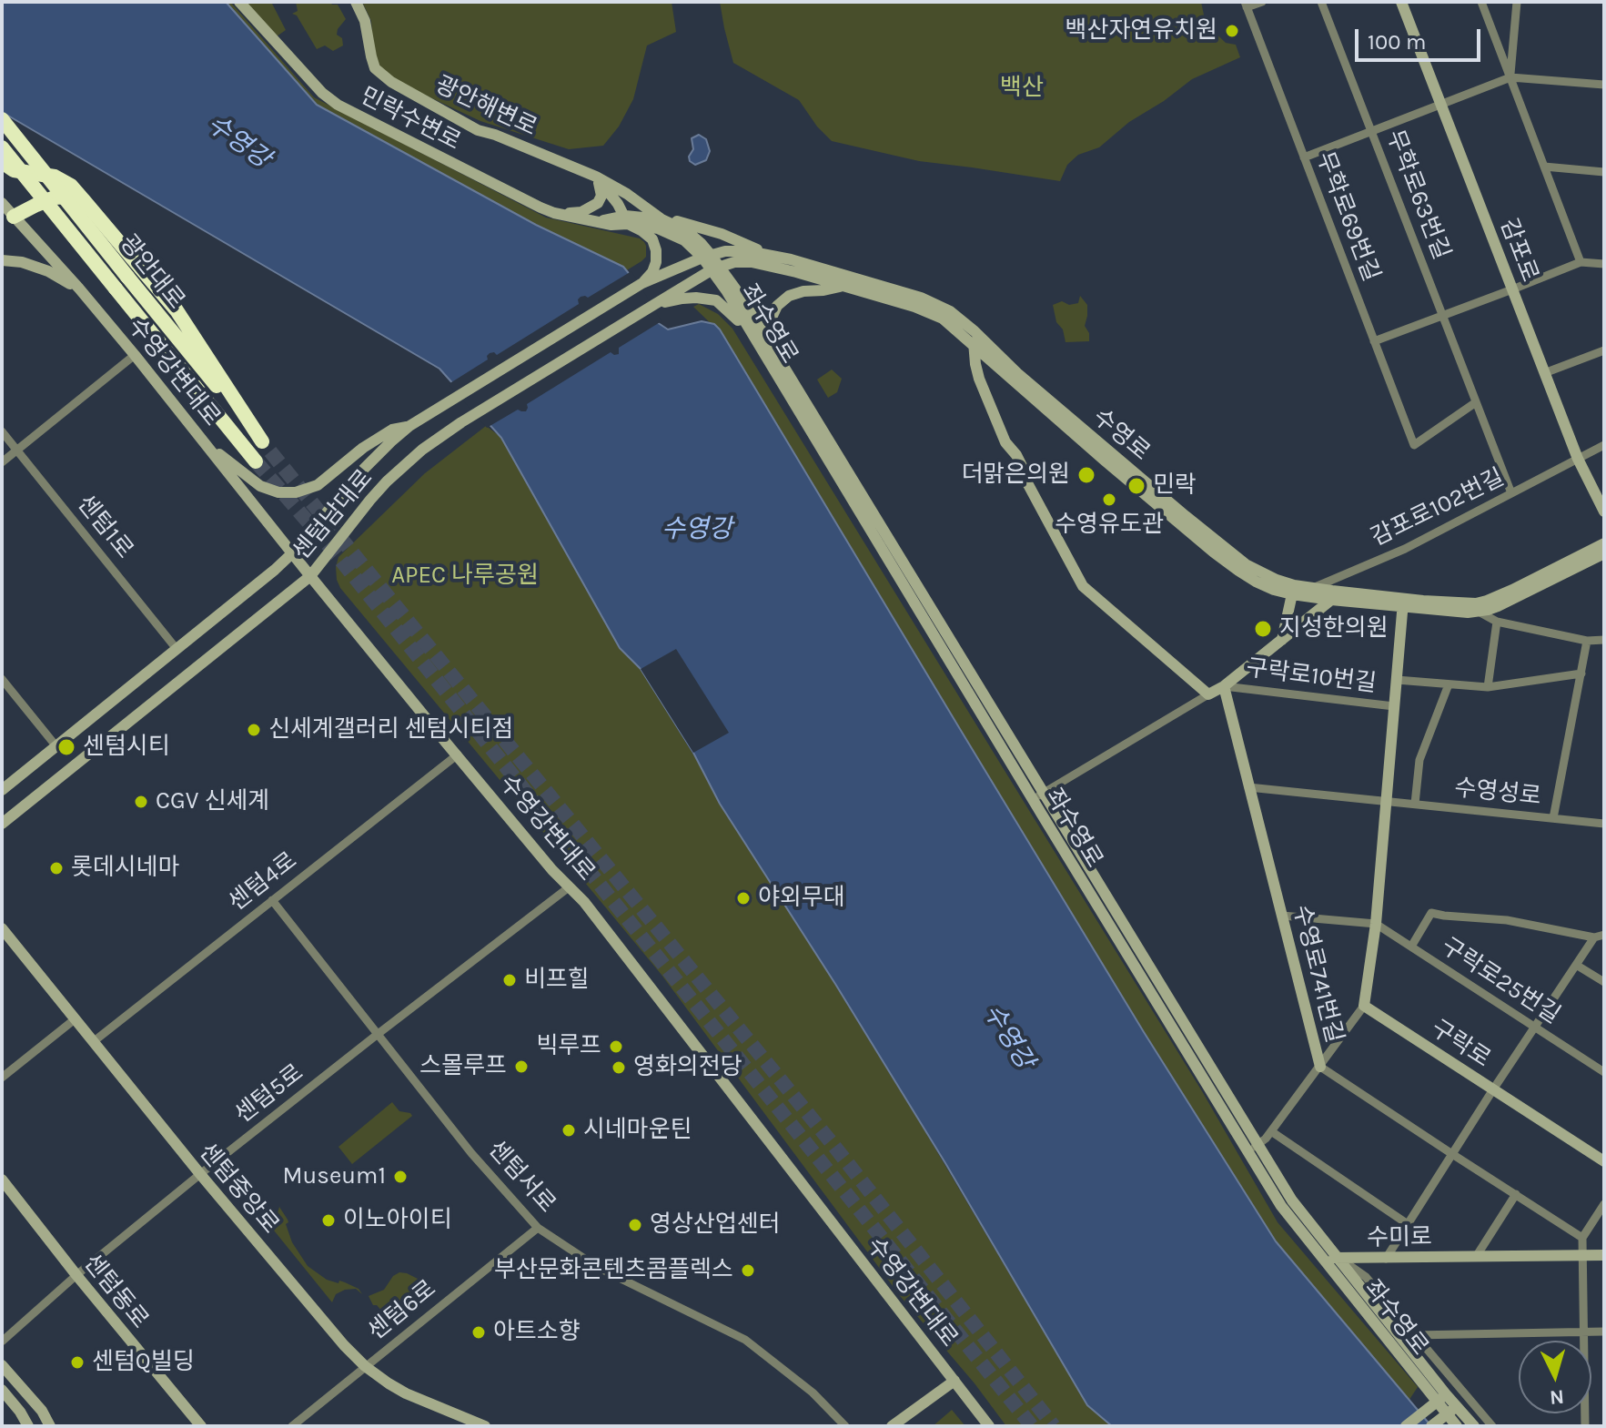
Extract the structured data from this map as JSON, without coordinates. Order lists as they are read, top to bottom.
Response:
{
  "streets": {
    "highway": ["광안대로"],
    "main road": [
      "광안해변로",
      "민락수변로",
      "감포로",
      "좌수영로",
      "수영강변대로",
      "수영로",
      "센텀남대로",
      "수영로741번길",
      "구락로",
      "센텀중앙로",
      "수미로",
      "센텀동로"
    ],
    "street": [
      "무학로63번길",
      "무학로69번길",
      "감포로102번길",
      "센텀1로",
      "구락로10번길",
      "수영성로",
      "센텀4로",
      "구락로25번길",
      "센텀5로",
      "센텀서로",
      "센텀6로"
    ]
  },
  "crossings": [
    ["광안해변로", "민락수변로"],
    ["광안해변로", "센텀남대로"],
    ["민락수변로", "좌수영로"],
    ["민락수변로", "수영로"],
    ["민락수변로", "센텀남대로"],
    ["무학로63번길", "무학로69번길"],
    ["무학로63번길", "감포로102번길"],
    ["감포로", "감포로102번길"],
    ["좌수영로", "수영로"],
    ["좌수영로", "센텀남대로"],
    ["좌수영로", "수미로"],
    ["수영강변대로", "센텀남대로"],
    ["수영강변대로", "센텀4로"],
    ["수영강변대로", "센텀5로"],
    ["수영로", "감포로102번길"],
    ["수영로", "센텀남대로"],
    ["센텀남대로", "센텀1로"],
    ["구락로10번길", "수영로741번길"],
    ["수영성로", "수영로741번길"],
    ["센텀4로", "센텀서로"],
    ["센텀4로", "센텀중앙로"],
    ["센텀5로", "센텀서로"],
    ["센텀5로", "센텀중앙로"],
    ["센텀5로", "센텀동로"],
    ["센텀서로", "센텀6로"],
    ["센텀중앙로", "센텀6로"]
  ],
  "water": ["수영강"],
  "parks": ["백산", "APEC 나루공원"],
  "places": [
    "백산자연유치원",
    "더맑은의원",
    "민락",
    "수영유도관",
    "지성한의원",
    "신세계갤러리 센텀시티점",
    "센텀시티",
    "CGV 신세계",
    "롯데시네마",
    "야외무대",
    "비프힐",
    "빅루프",
    "스몰루프",
    "영화의전당",
    "시네마운틴",
    "Museum1",
    "이노아이티",
    "영상산업센터",
    "부산문화콘텐츠콤플렉스",
    "아트소향",
    "센텀Q빌딩"
  ],
  "scale_bar": "100 m",
  "north": "bottom"
}
